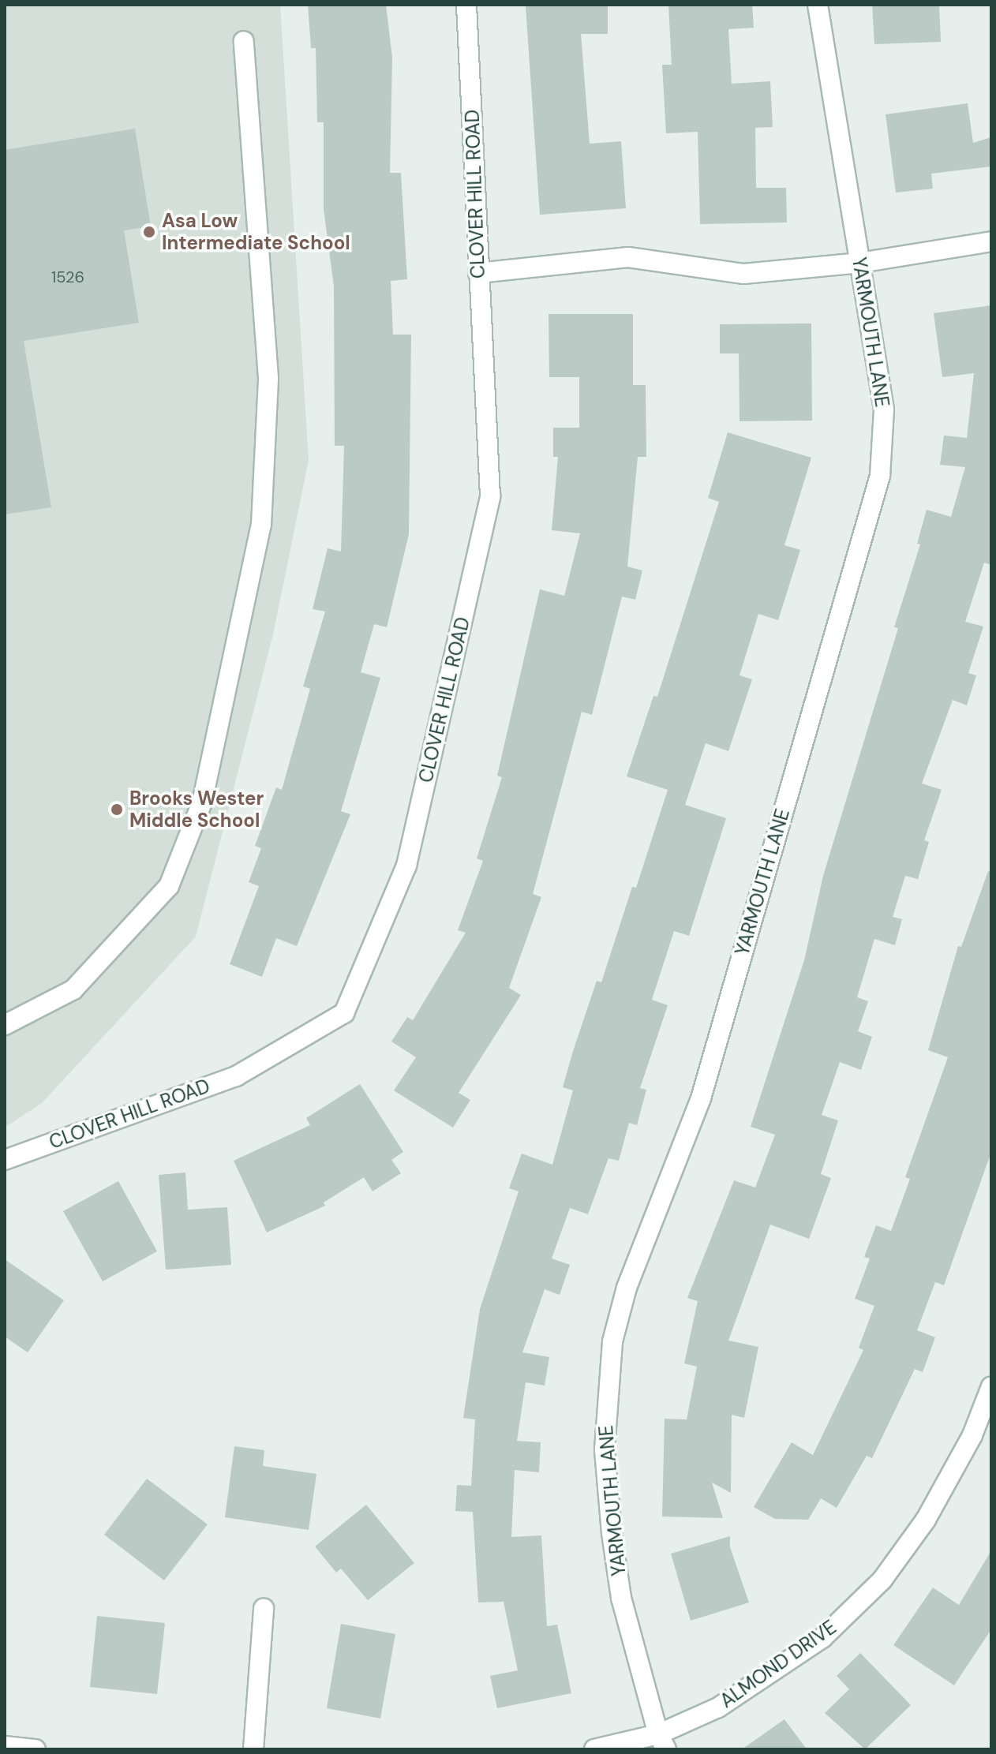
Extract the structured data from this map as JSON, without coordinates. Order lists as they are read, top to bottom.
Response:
{
  "streets": {
    "street": ["CLOVER HILL ROAD", "YARMOUTH LANE", "ALMOND DRIVE"]
  },
  "crossings": [
    ["YARMOUTH LANE", "ALMOND DRIVE"]
  ],
  "places": ["Asa Low Intermediate School", "Brooks Wester Middle School"],
  "house_numbers": ["1526"]
}
